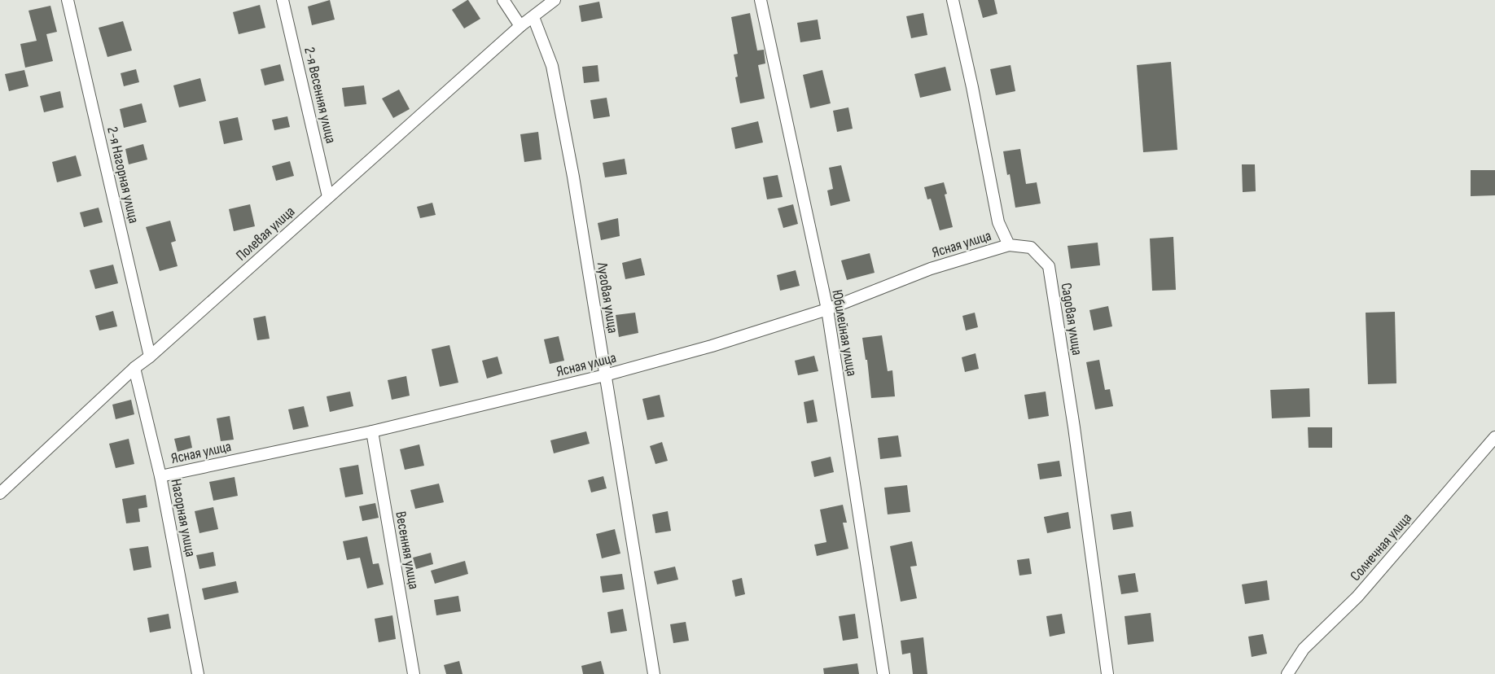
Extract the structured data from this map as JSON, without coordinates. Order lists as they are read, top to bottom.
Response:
{
  "streets": {
    "street": [
      "2-я Весенняя улица",
      "2-я Нагорная улица",
      "Полевая улица",
      "Ясная улица",
      "Луговая улица",
      "Садовая улица",
      "Юбилейная улица",
      "Нагорная улица",
      "Солнечная улица",
      "Весенняя улица"
    ]
  },
  "crossings": [
    ["2-я Весенняя улица", "Полевая улица"],
    ["2-я Нагорная улица", "Полевая улица"],
    ["Полевая улица", "Луговая улица"],
    ["Полевая улица", "Нагорная улица"],
    ["Ясная улица", "Луговая улица"],
    ["Ясная улица", "Садовая улица"],
    ["Ясная улица", "Юбилейная улица"],
    ["Ясная улица", "Нагорная улица"],
    ["Ясная улица", "Весенняя улица"]
  ]
}
